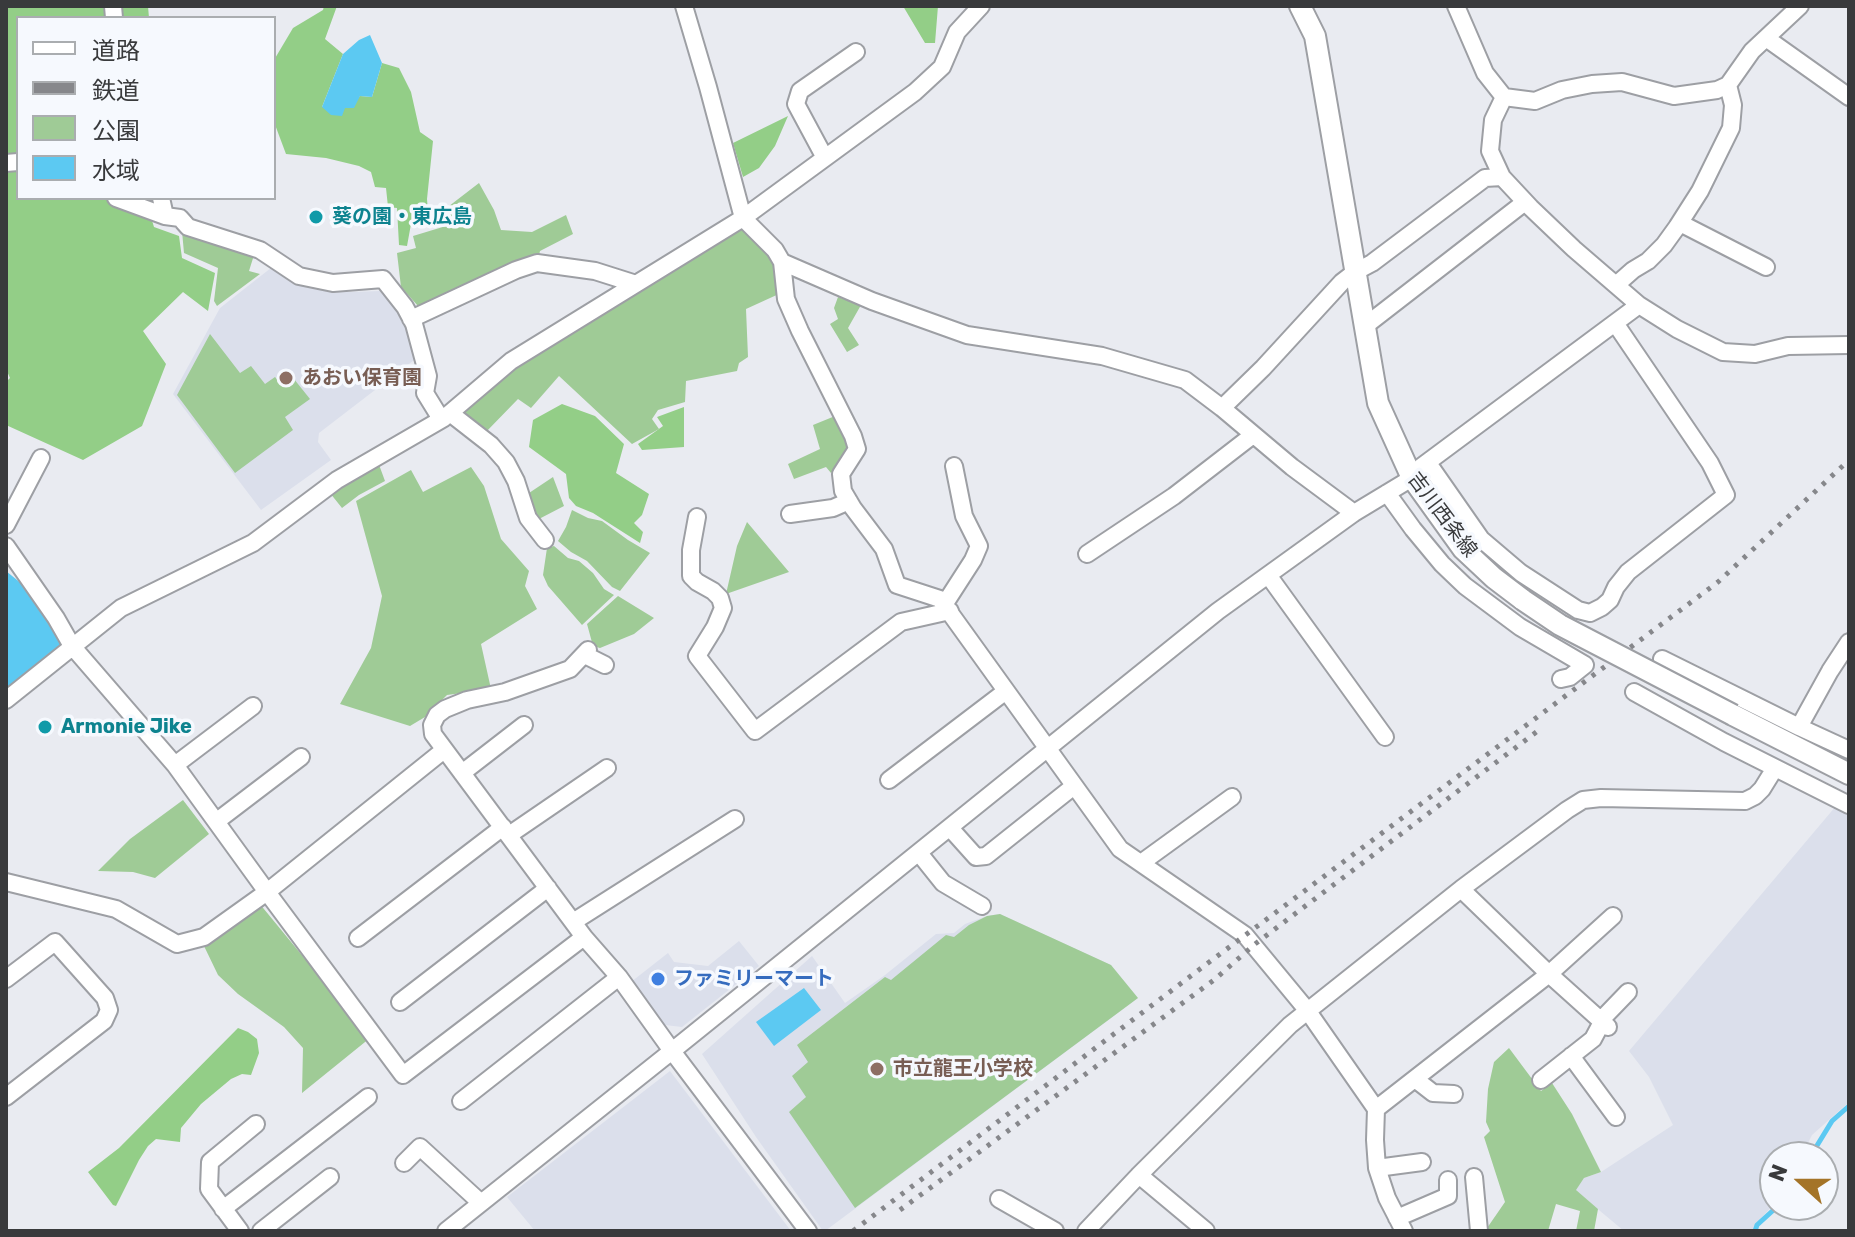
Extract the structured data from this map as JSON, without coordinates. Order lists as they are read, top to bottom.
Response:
{
  "streets": {
    "main road": ["吉川西条線"]
  },
  "places": [
    "葵の園・東広島",
    "あおい保育園",
    "Armonie Jike",
    "ファミリーマート",
    "市立龍王小学校"
  ],
  "legend": [
    "道路",
    "鉄道",
    "公園",
    "水域"
  ],
  "north": "left"
}
